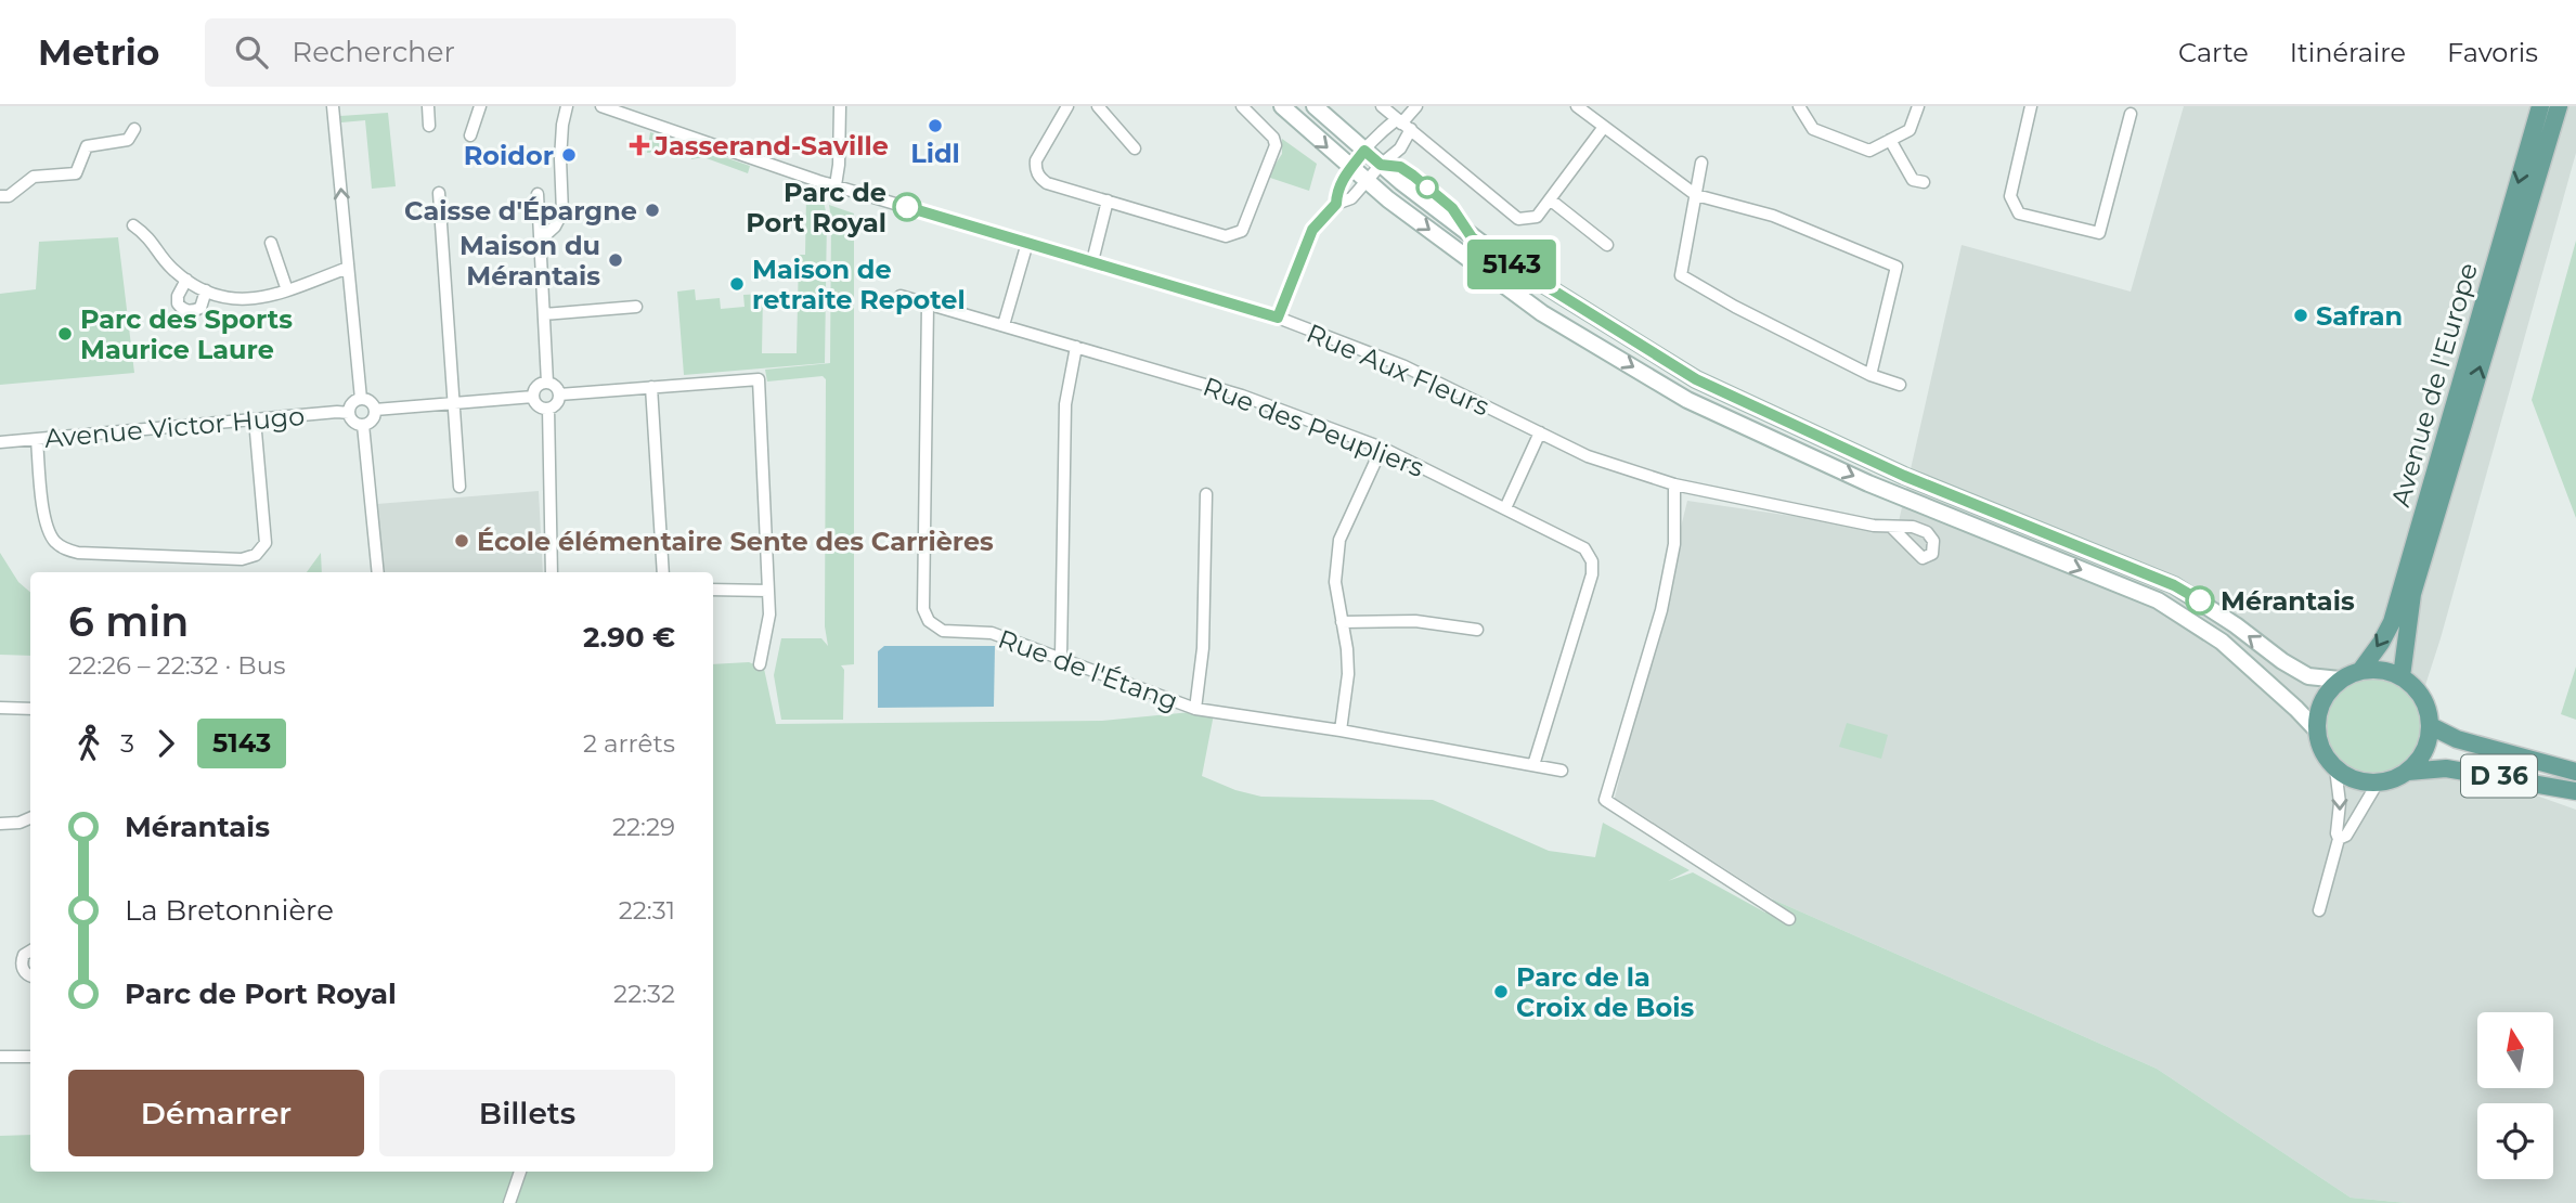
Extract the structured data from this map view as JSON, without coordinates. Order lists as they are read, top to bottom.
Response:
{
  "streets": {
    "main road": ["Avenue de l'Europe", "D 36"],
    "street": [
      "Rue Aux Fleurs",
      "Avenue Victor Hugo",
      "Rue des Peupliers",
      "Rue de l'Étang"
    ]
  },
  "crossings": [
    ["Avenue de l'Europe", "D 36"],
    ["Rue des Peupliers", "Rue de l'Étang"]
  ],
  "places": {
    "other": [
      "Lidl",
      "Roidor",
      "Parc de Port Royal",
      "Caisse d'Épargne",
      "Maison du Mérantais",
      "Maison de retraite Repotel",
      "Safran",
      "Parc des Sports Maurice Laure",
      "École élémentaire Sente des Carrières",
      "Mérantais",
      "Parc de la Croix de Bois"
    ],
    "health": ["Jasserand-Saville"]
  },
  "lines": ["bus line 5143"],
  "north": "top",
  "page": {
    "header": "Metrio",
    "search": "Rechercher",
    "nav": ["Carte", "Itinéraire", "Favoris"],
    "on_map": "5143",
    "heading": ["6 min", "22:26 – 22:32 · Bus", "2.90 €"],
    "legs": ["3", "5143", "2 arrêts"],
    "list": [
      {
        "name": "Mérantais",
        "value": "22:29"
      },
      {
        "name": "La Bretonnière",
        "value": "22:31"
      },
      {
        "name": "Parc de Port Royal",
        "value": "22:32"
      }
    ],
    "buttons": ["Démarrer", "Billets"]
  }
}
